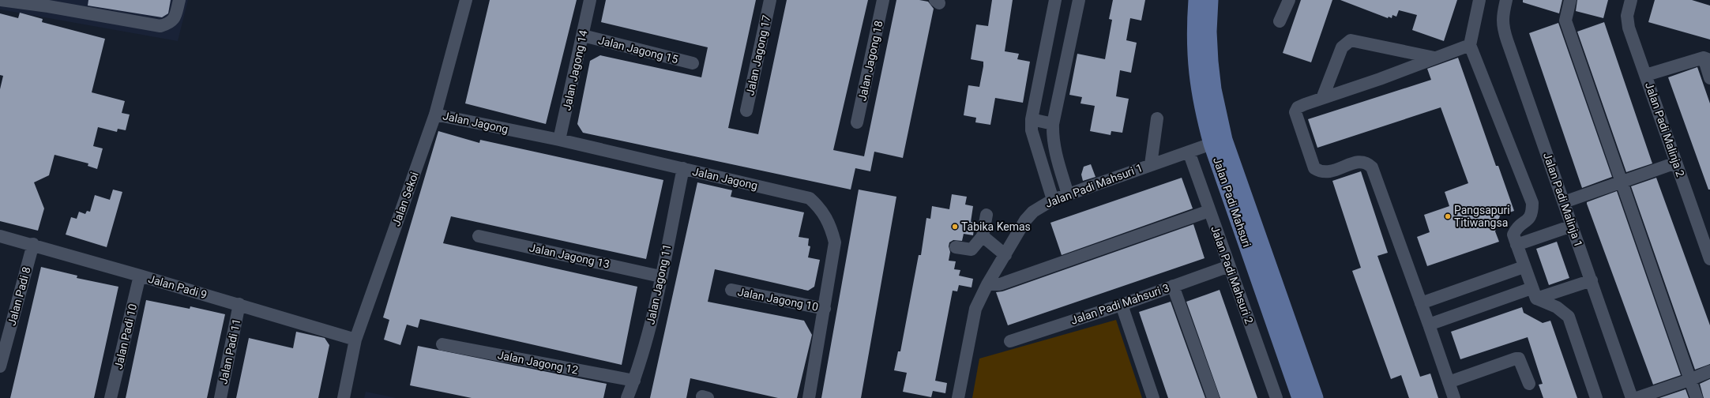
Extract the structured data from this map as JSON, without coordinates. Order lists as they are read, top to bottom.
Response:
{
  "streets": {
    "main road": ["Jalan Padi Mahsuri"],
    "street": [
      "Jalan Jagong 15",
      "Jalan Jagong 17",
      "Jalan Jagong 18",
      "Jalan Jagong 14",
      "Jalan Jagong",
      "Jalan Padi Malinja 2",
      "Jalan Padi Mahsuri 1",
      "Jalan Sekoi",
      "Jalan Padi Malinja 1",
      "Jalan Jagong 13",
      "Jalan Padi Mahsuri 2",
      "Jalan Jagong 11",
      "Jalan Padi 9",
      "Jalan Padi 8",
      "Jalan Jagong 10",
      "Jalan Padi Mahsuri 3",
      "Jalan Padi 10",
      "Jalan Padi 11",
      "Jalan Jagong 12"
    ]
  },
  "crossings": [
    ["Jalan Jagong 15", "Jalan Jagong 14"],
    ["Jalan Jagong 14", "Jalan Jagong"],
    ["Jalan Jagong", "Jalan Sekoi"],
    ["Jalan Jagong", "Jalan Jagong 11"],
    ["Jalan Jagong", "Jalan Jagong 10"],
    ["Jalan Padi Mahsuri 1", "Jalan Padi Mahsuri"],
    ["Jalan Padi Mahsuri 1", "Jalan Padi Mahsuri 2"],
    ["Jalan Sekoi", "Jalan Padi 9"],
    ["Jalan Jagong 13", "Jalan Jagong 11"],
    ["Jalan Padi Mahsuri 2", "Jalan Padi Mahsuri 3"],
    ["Jalan Jagong 11", "Jalan Jagong 12"],
    ["Jalan Padi 9", "Jalan Padi 8"],
    ["Jalan Padi 9", "Jalan Padi 10"],
    ["Jalan Padi 9", "Jalan Padi 11"]
  ],
  "places": ["Pangsapuri Titiwangsa", "Tabika Kemas"]
}
